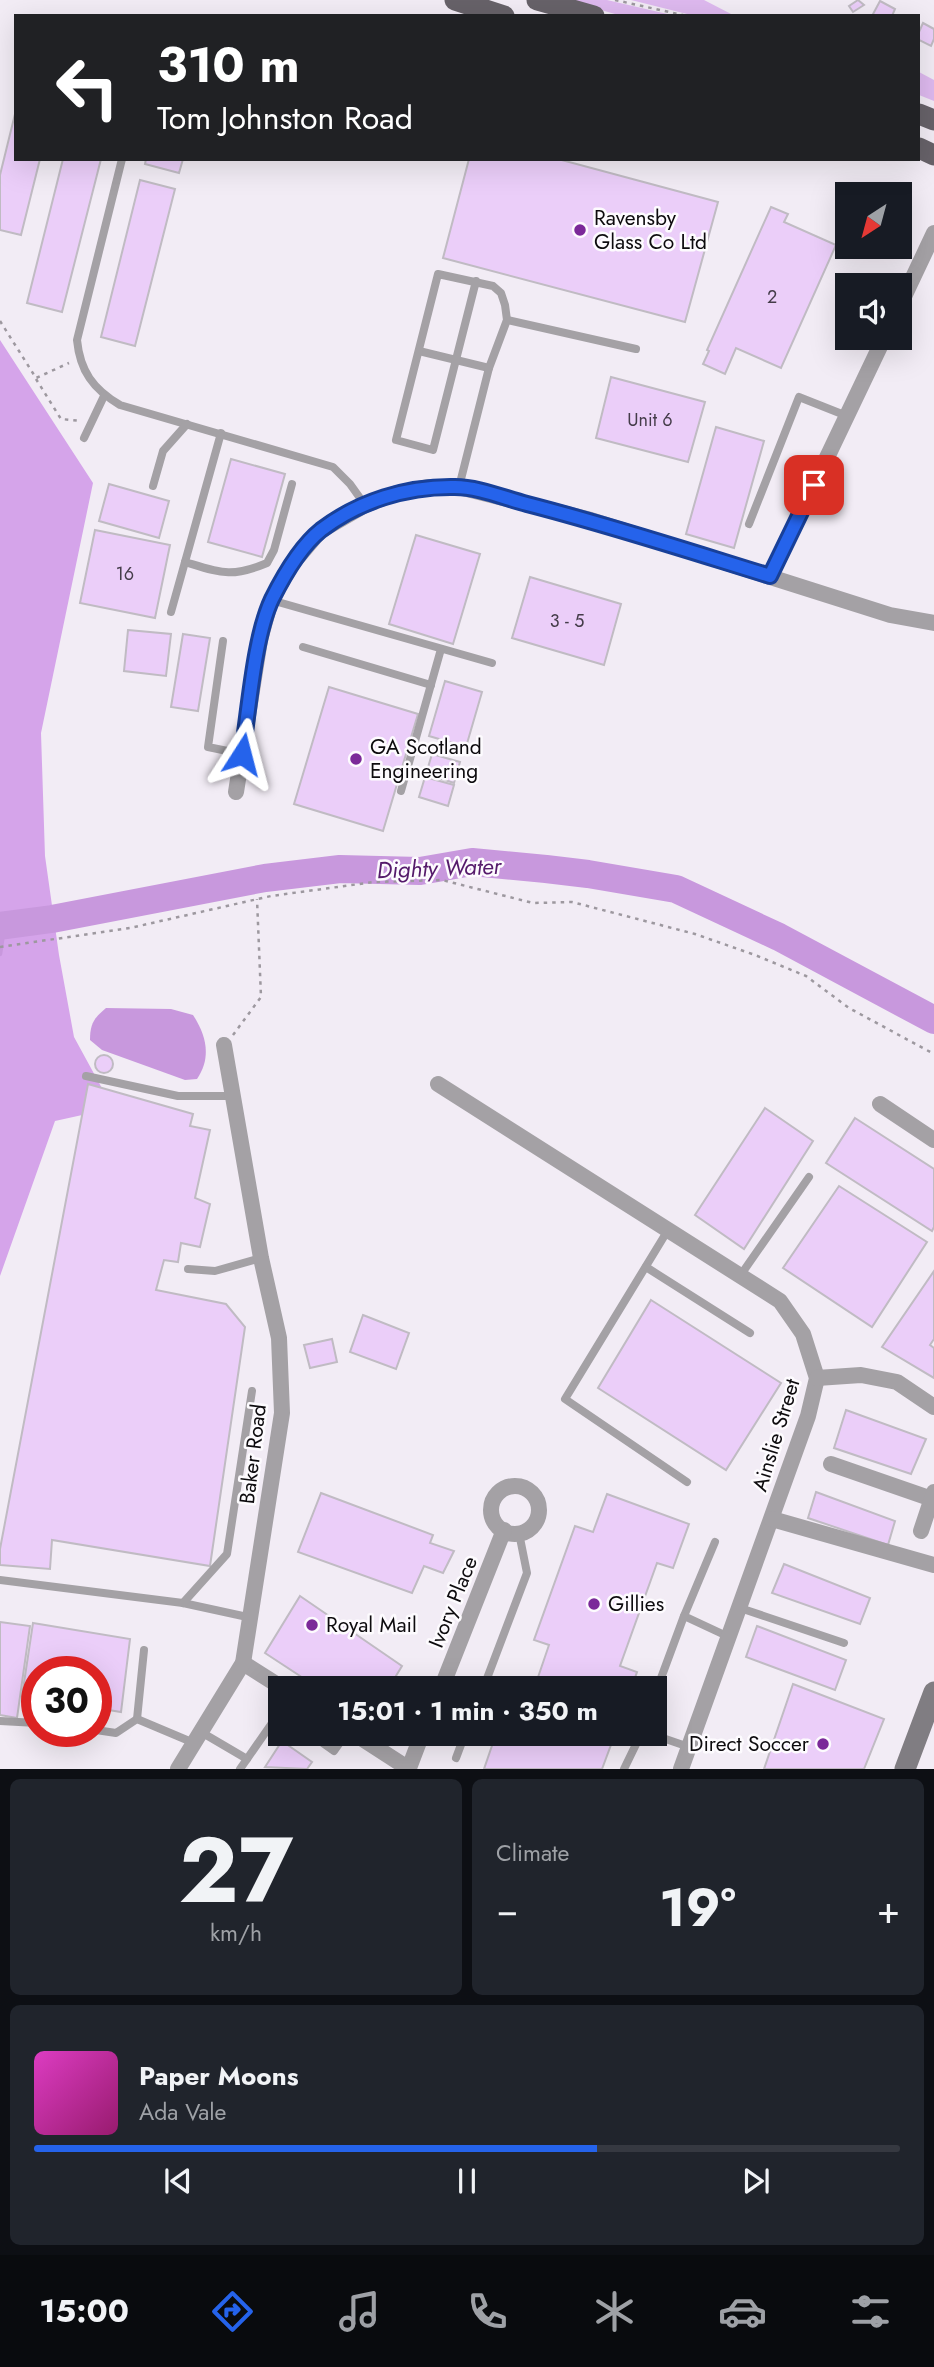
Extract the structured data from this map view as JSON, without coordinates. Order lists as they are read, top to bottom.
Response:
{
  "streets": {
    "street": ["Ainslie Street", "Baker Road", "Ivory Place"]
  },
  "water": ["Dighty Water"],
  "places": [
    "Ravensby Glass Co Ltd",
    "GA Scotland Engineering",
    "Gillies",
    "Royal Mail",
    "Direct Soccer"
  ],
  "house_numbers": [
    "2",
    "Unit 6",
    "16",
    "3 - 5"
  ],
  "north": "bottom left",
  "page": {
    "turn": ["310 m", "Tom Johnston Road"],
    "limit": "30",
    "trip": "15:01 · 1 min · 350 m",
    "tile": [
      ["27", "km/h"],
      "Climate"
    ],
    "heat": ["−", "19°", "+"],
    "song": ["Paper Moons", "Ada Vale"],
    "tabs": "15:00"
  }
}
